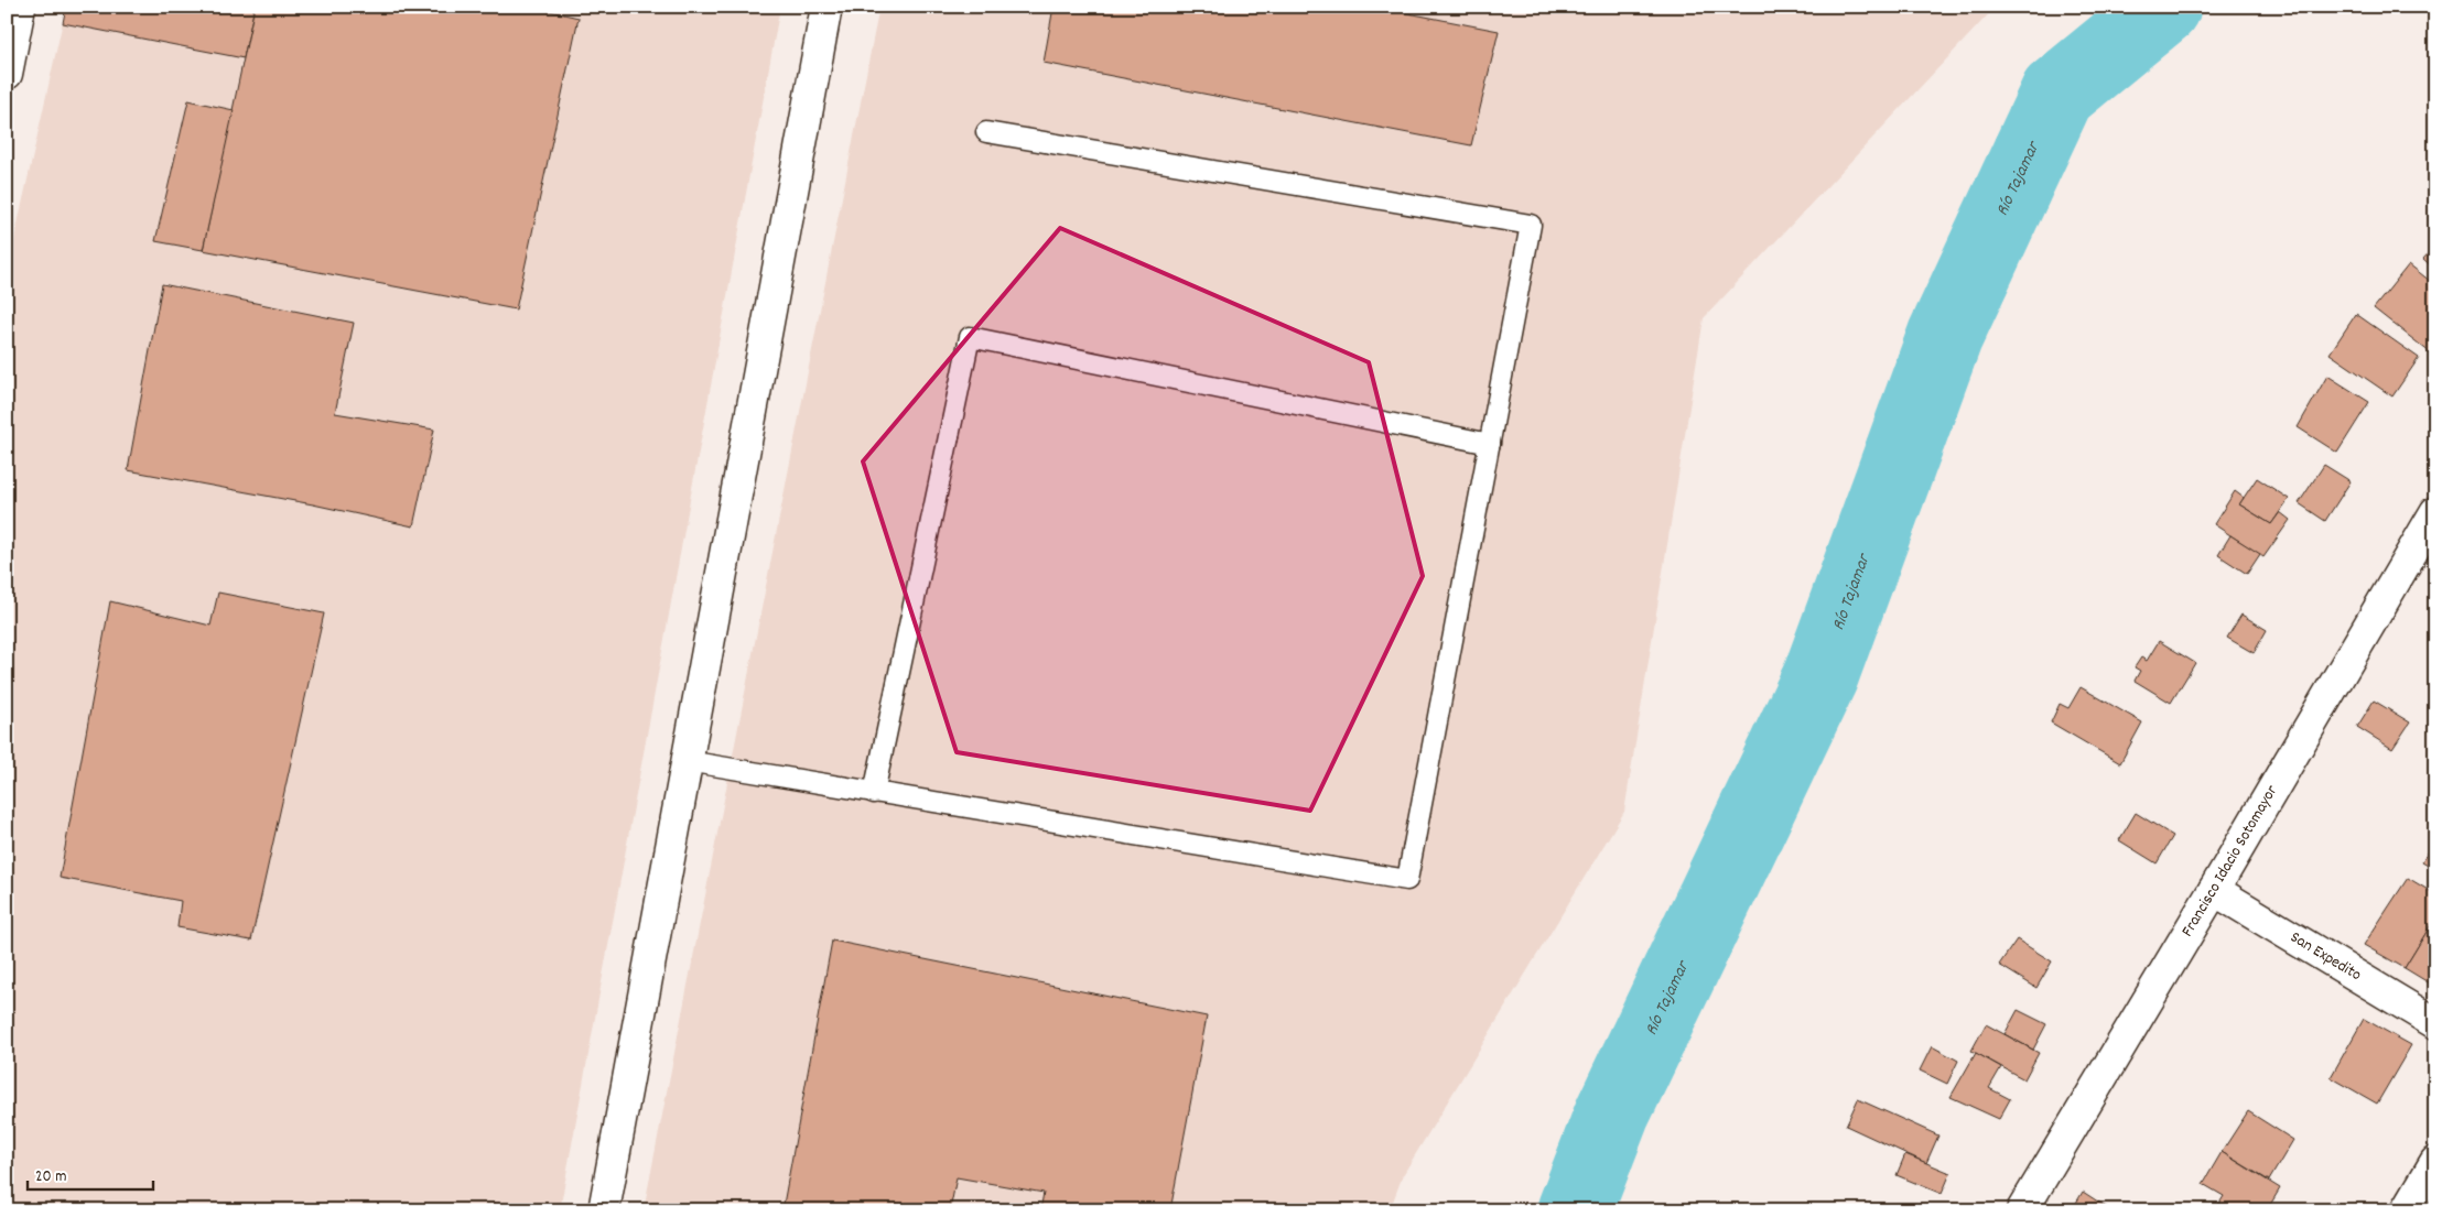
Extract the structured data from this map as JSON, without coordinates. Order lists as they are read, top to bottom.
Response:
{
  "streets": {
    "street": ["Francisco Idacio Sotomayor", "San Expedito"]
  },
  "crossings": [
    ["Francisco Idacio Sotomayor", "San Expedito"]
  ],
  "water": ["Río Tajamar"],
  "scale_bar": "20 m"
}
